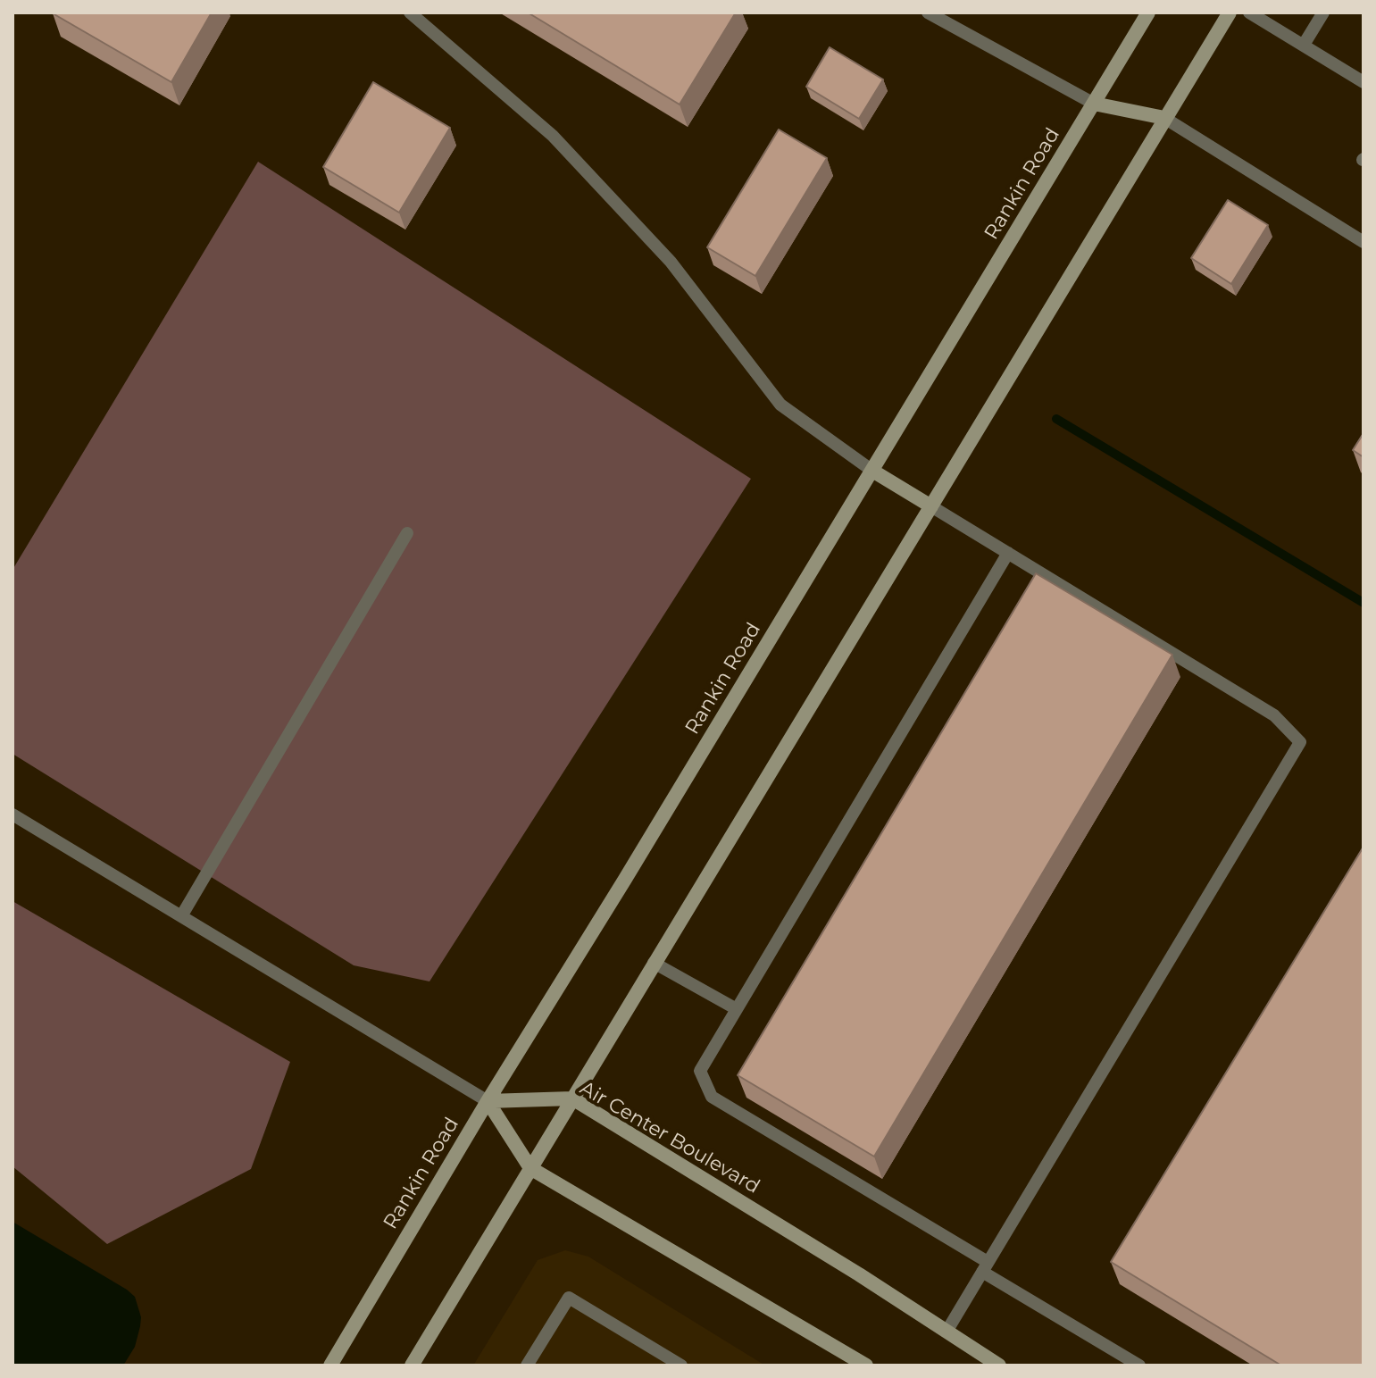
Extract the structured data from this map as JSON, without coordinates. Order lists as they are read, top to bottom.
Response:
{
  "streets": {
    "main road": ["Rankin Road", "Air Center Boulevard"]
  },
  "crossings": [
    ["Rankin Road", "Air Center Boulevard"]
  ]
}
